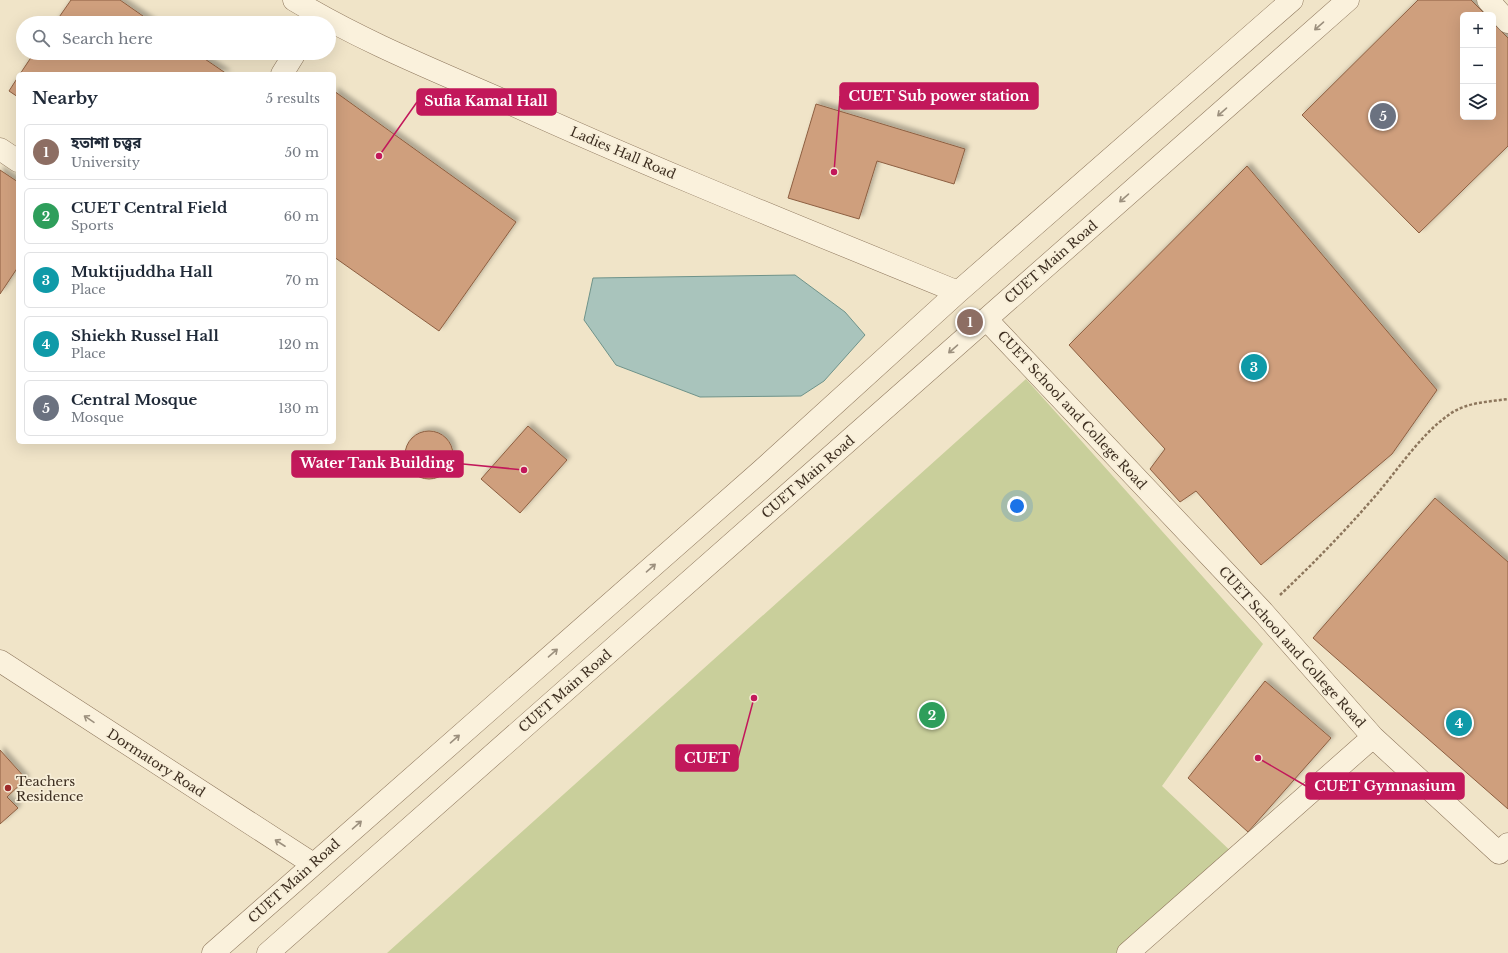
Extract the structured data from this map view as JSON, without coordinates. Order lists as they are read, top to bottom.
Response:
{
  "streets": {
    "lane": [
      "Ladies Hall Road",
      "CUET Main Road",
      "CUET School and College Road",
      "Dormatory Road"
    ]
  },
  "crossings": [
    ["Ladies Hall Road", "CUET Main Road"],
    ["CUET Main Road", "CUET School and College Road"],
    ["CUET Main Road", "Dormatory Road"]
  ],
  "one_way": ["Dormatory Road"],
  "places": [
    "Sufia Kamal Hall",
    "CUET Sub power station",
    "Water Tank Building",
    "CUET",
    "CUET Gymnasium",
    "Teachers Residence"
  ],
  "page": {
    "map_buttons": ["+", "−"],
    "search": "Search here",
    "heading": ["Nearby", "5 results"],
    "pins": [
      "5",
      "1",
      "3",
      "2",
      "4"
    ],
    "list": [
      {
        "mark": "1",
        "name": "হতাশা চত্ত্বর",
        "note": "University",
        "value": "50 m"
      },
      {
        "mark": "2",
        "name": "CUET Central Field",
        "note": "Sports",
        "value": "60 m"
      },
      {
        "mark": "3",
        "name": "Muktijuddha Hall",
        "note": "Place",
        "value": "70 m"
      },
      {
        "mark": "4",
        "name": "Shiekh Russel Hall",
        "note": "Place",
        "value": "120 m"
      },
      {
        "mark": "5",
        "name": "Central Mosque",
        "note": "Mosque",
        "value": "130 m"
      }
    ]
  }
}
